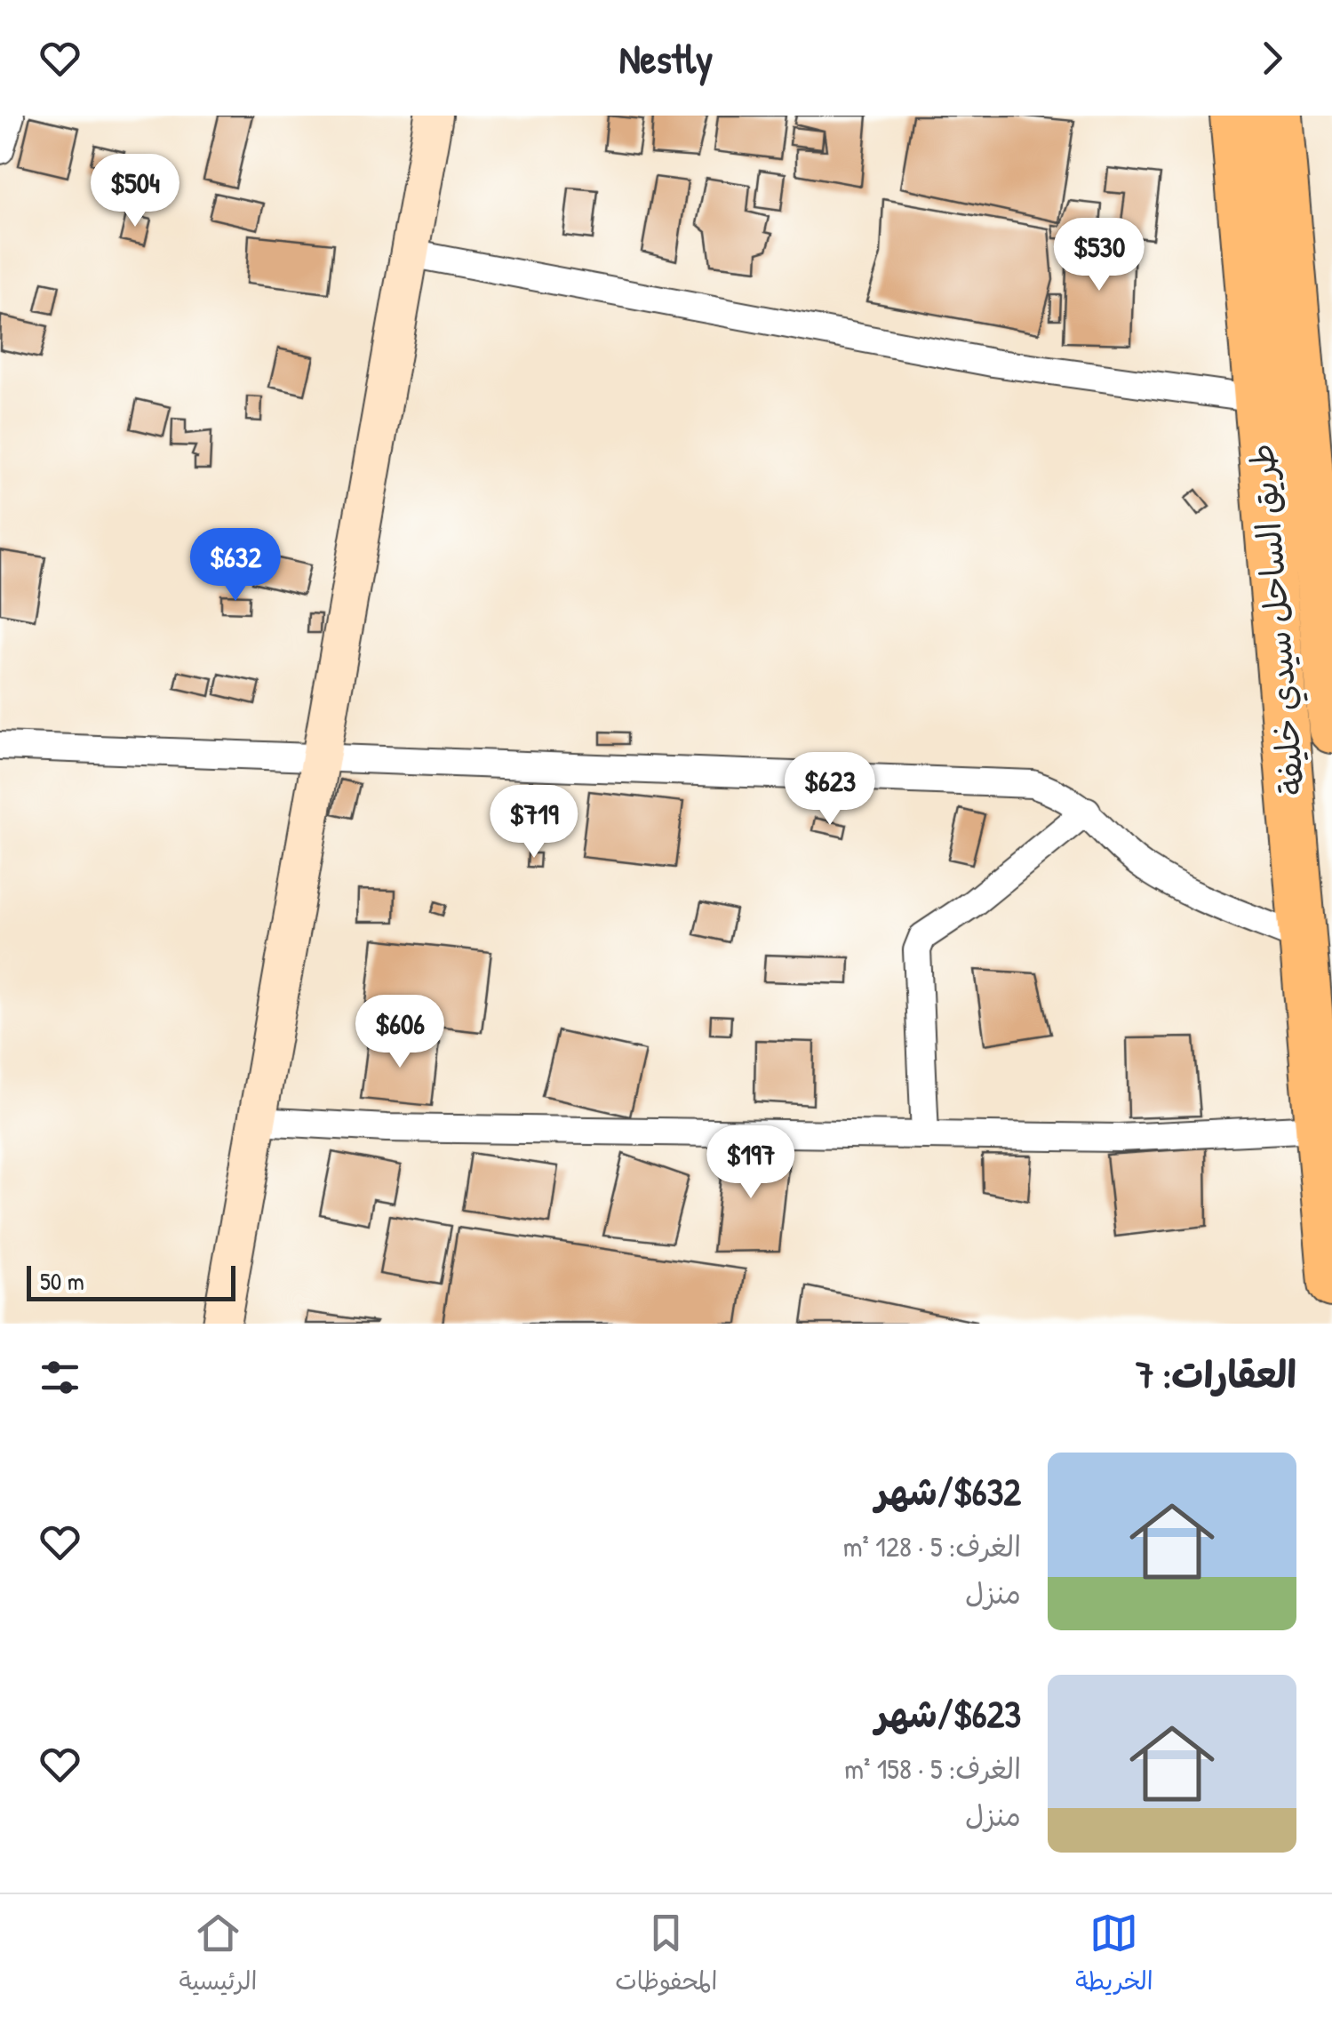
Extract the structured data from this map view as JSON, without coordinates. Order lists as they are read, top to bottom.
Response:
{
  "streets": {
    "highway": ["طريق الساحل سيدي خليفة"]
  },
  "scale_bar": "50 m",
  "page": {
    "header": "Nestly",
    "price": [
      "$504",
      "$530",
      "$632",
      "$623",
      "$719",
      "$606",
      "$197"
    ],
    "scale": "50 m",
    "heading": "العقارات: 7",
    "list": [
      {
        "name": "$632/شهر",
        "note": "الغرف: 5 · 128 m² · منزل"
      },
      {
        "name": "$623/شهر",
        "note": "الغرف: 5 · 158 m² · منزل"
      }
    ],
    "tabs": ["الخريطة", "المحفوظات", "الرئيسية"]
  }
}
